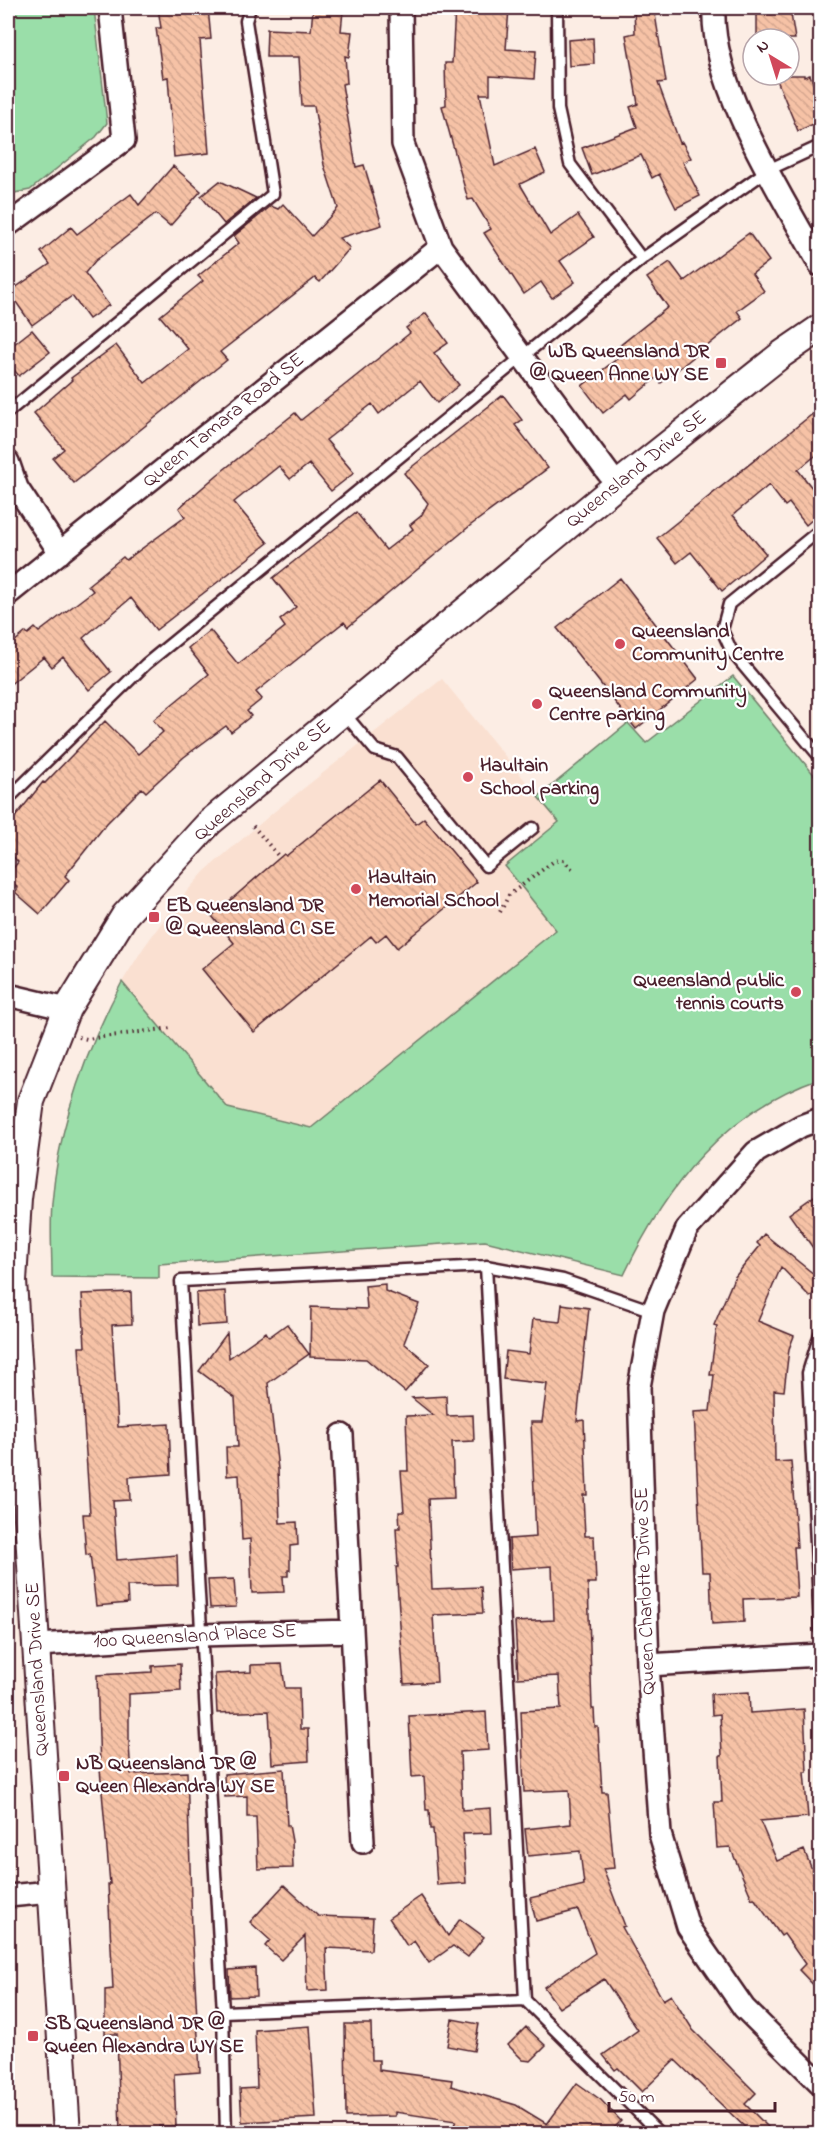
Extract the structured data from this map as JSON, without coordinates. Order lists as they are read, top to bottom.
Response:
{
  "streets": {
    "street": [
      "Queen Tamara Road SE",
      "Queensland Drive SE",
      "Queen Charlotte Drive SE",
      "100 Queensland Place SE"
    ]
  },
  "crossings": [
    ["Queensland Drive SE", "100 Queensland Place SE"]
  ],
  "places": {
    "transit": [
      "WB Queensland DR @ Queen Anne WY SE",
      "EB Queensland DR @ Queensland CI SE",
      "NB Queensland DR @ Queen Alexandra WY SE",
      "SB Queensland DR @ Queen Alexandra WY SE"
    ],
    "other": [
      "Queensland Community Centre",
      "Queensland Community Centre parking",
      "Haultain School parking",
      "Haultain Memorial School",
      "Queensland public tennis courts"
    ]
  },
  "scale_bar": "50 m",
  "north": "top left"
}
